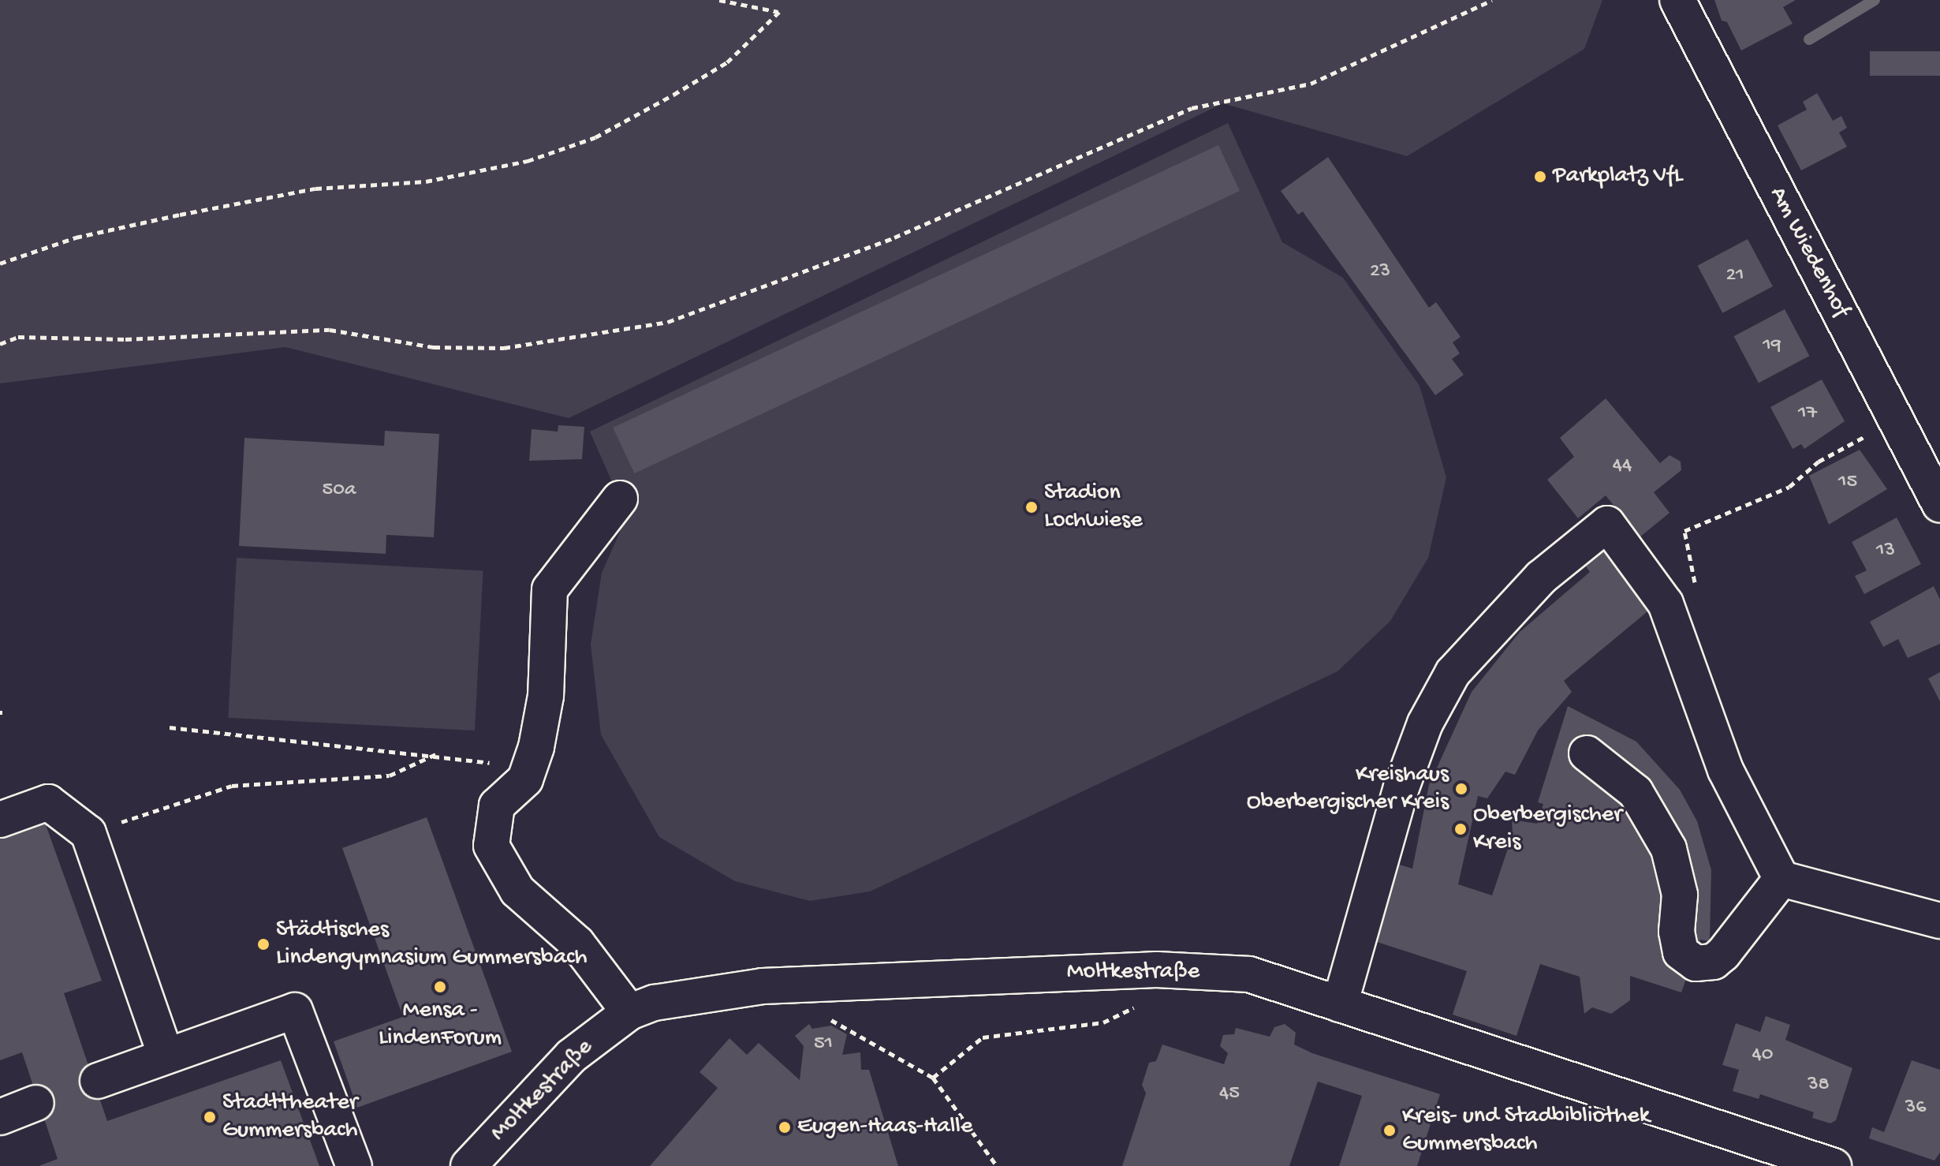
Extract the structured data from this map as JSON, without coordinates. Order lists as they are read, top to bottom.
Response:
{
  "streets": {
    "street": ["Am Wiedenhof", "Moltkestraße"]
  },
  "places": [
    "Parkplatz VfL",
    "Stadion Lochwiese",
    "Kreishaus Oberbergischer Kreis",
    "Oberbergischer Kreis",
    "Städtisches Lindengymnasium Gummersbach",
    "Mensa - LindenForum",
    "Stadttheater Gummersbach",
    "Eugen-Haas-Halle",
    "Kreis- und Stadbibliothek Gummersbach"
  ],
  "house_numbers": [
    "23",
    "21",
    "19",
    "17",
    "44",
    "15",
    "50a",
    "13",
    "51",
    "40",
    "38",
    "45",
    "36"
  ]
}
